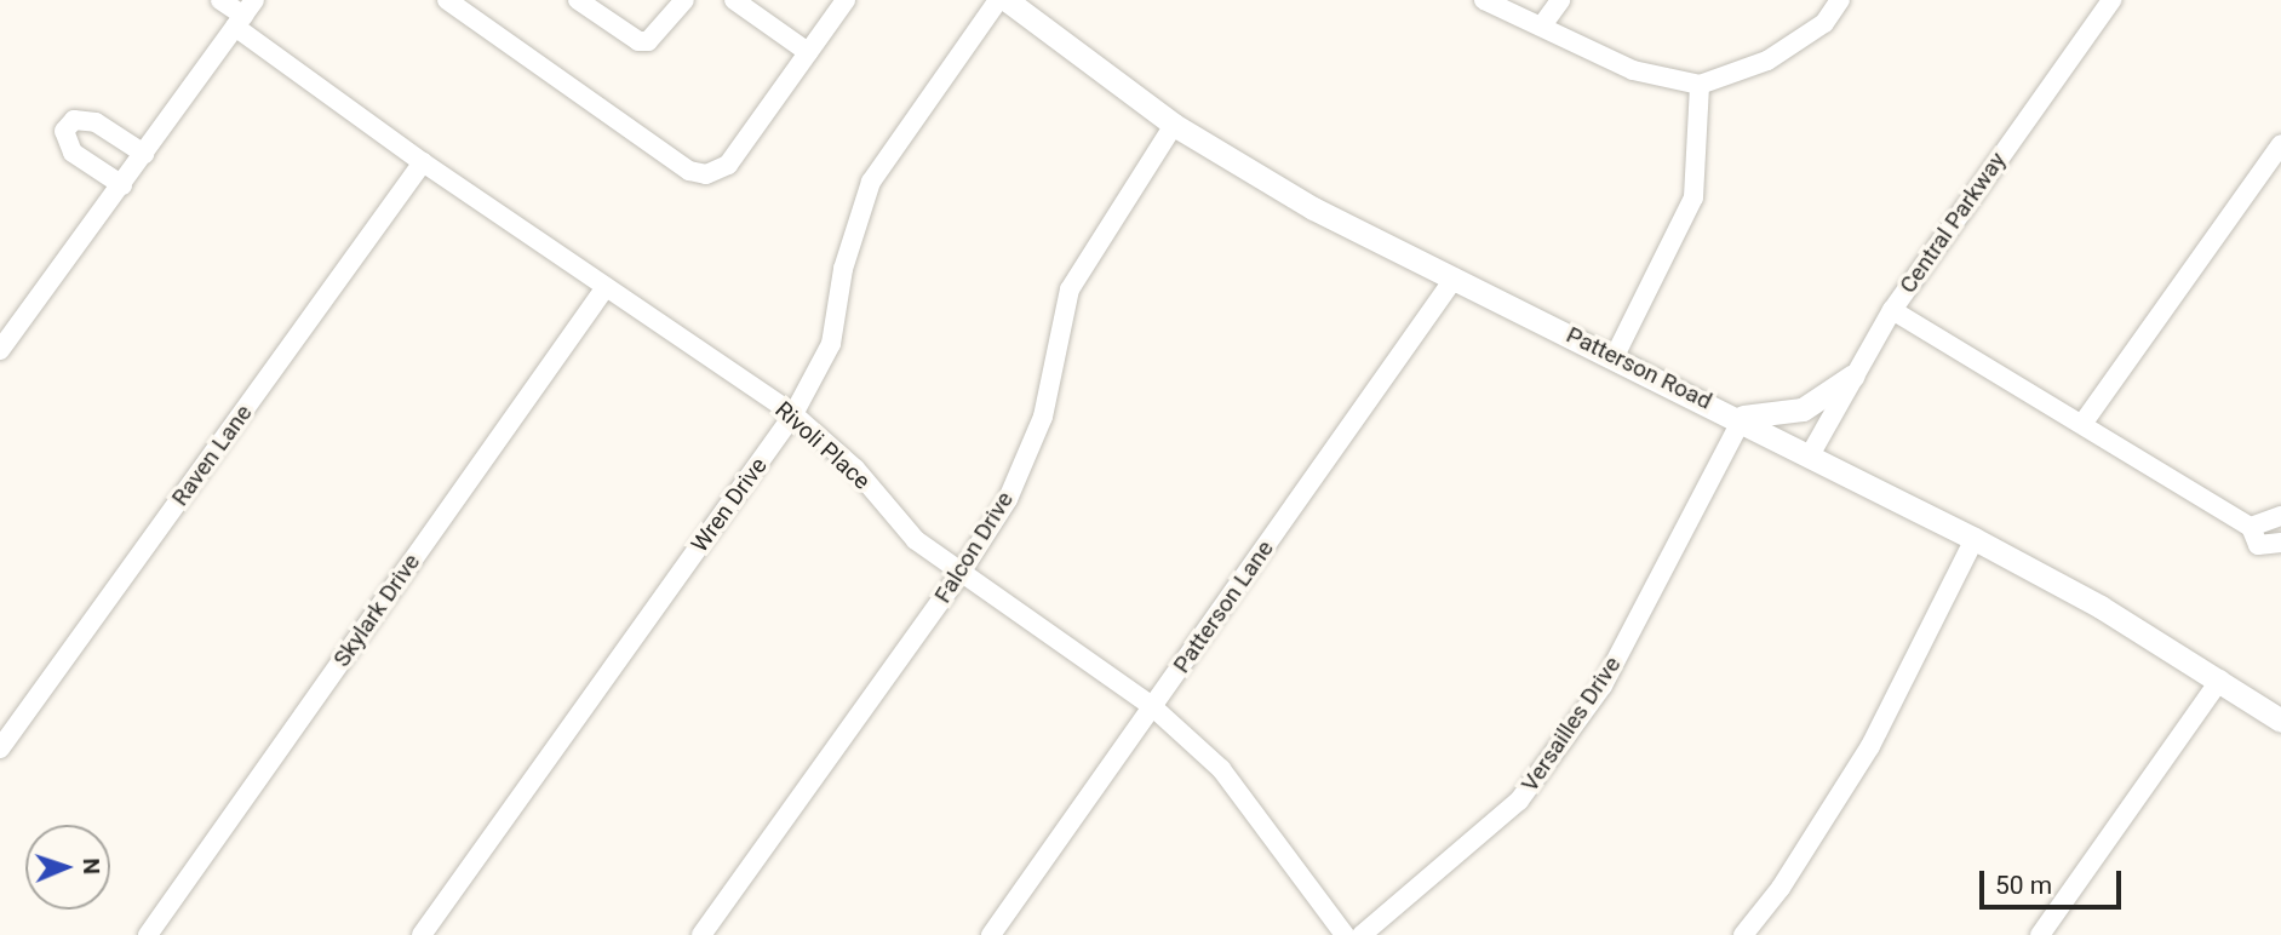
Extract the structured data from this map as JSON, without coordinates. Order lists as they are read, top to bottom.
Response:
{
  "streets": {
    "main road": ["Patterson Road"],
    "street": [
      "Central Parkway",
      "Rivoli Place",
      "Raven Lane",
      "Wren Drive",
      "Falcon Drive",
      "Patterson Lane",
      "Skylark Drive",
      "Versailles Drive"
    ]
  },
  "crossings": [
    ["Central Parkway", "Patterson Road"],
    ["Patterson Road", "Falcon Drive"],
    ["Patterson Road", "Patterson Lane"],
    ["Patterson Road", "Versailles Drive"],
    ["Rivoli Place", "Raven Lane"],
    ["Rivoli Place", "Wren Drive"],
    ["Rivoli Place", "Falcon Drive"],
    ["Rivoli Place", "Patterson Lane"],
    ["Rivoli Place", "Skylark Drive"]
  ],
  "scale_bar": "50 m",
  "north": "right"
}
